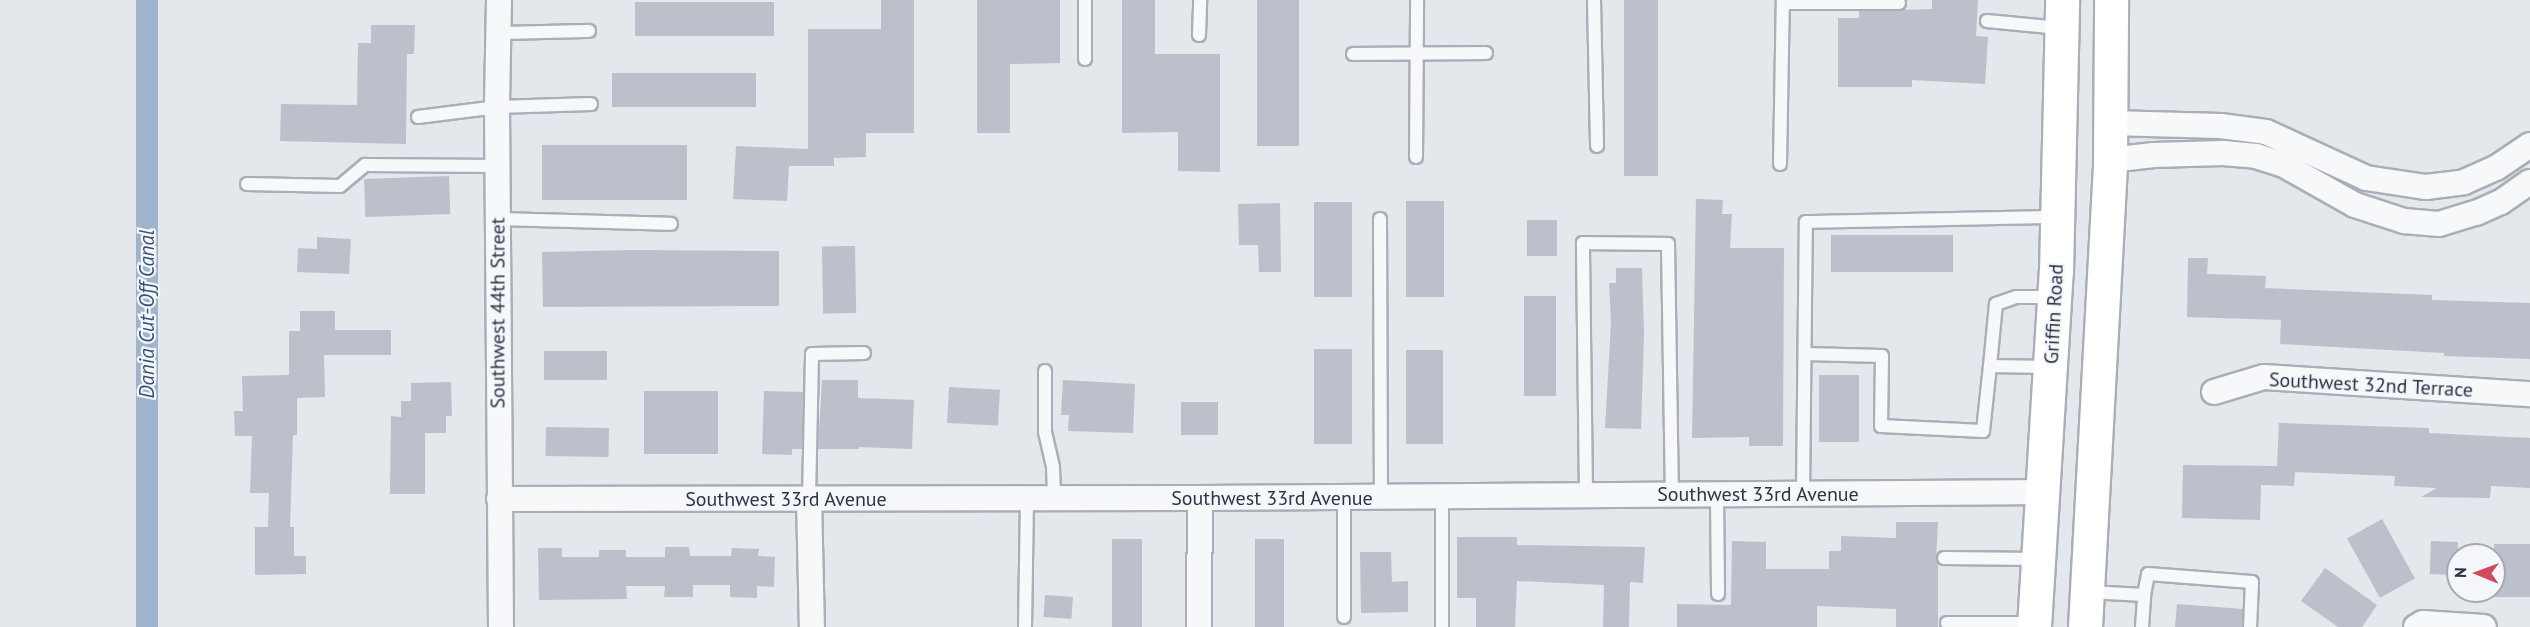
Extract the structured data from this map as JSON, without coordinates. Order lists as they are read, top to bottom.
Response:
{
  "streets": {
    "main road": ["Griffin Road"],
    "street": ["Southwest 44th Street", "Southwest 32nd Terrace", "Southwest 33rd Avenue"]
  },
  "crossings": [
    ["Southwest 44th Street", "Southwest 33rd Avenue"],
    ["Griffin Road", "Southwest 33rd Avenue"]
  ],
  "water": ["Dania Cut-Off Canal"],
  "north": "left"
}
